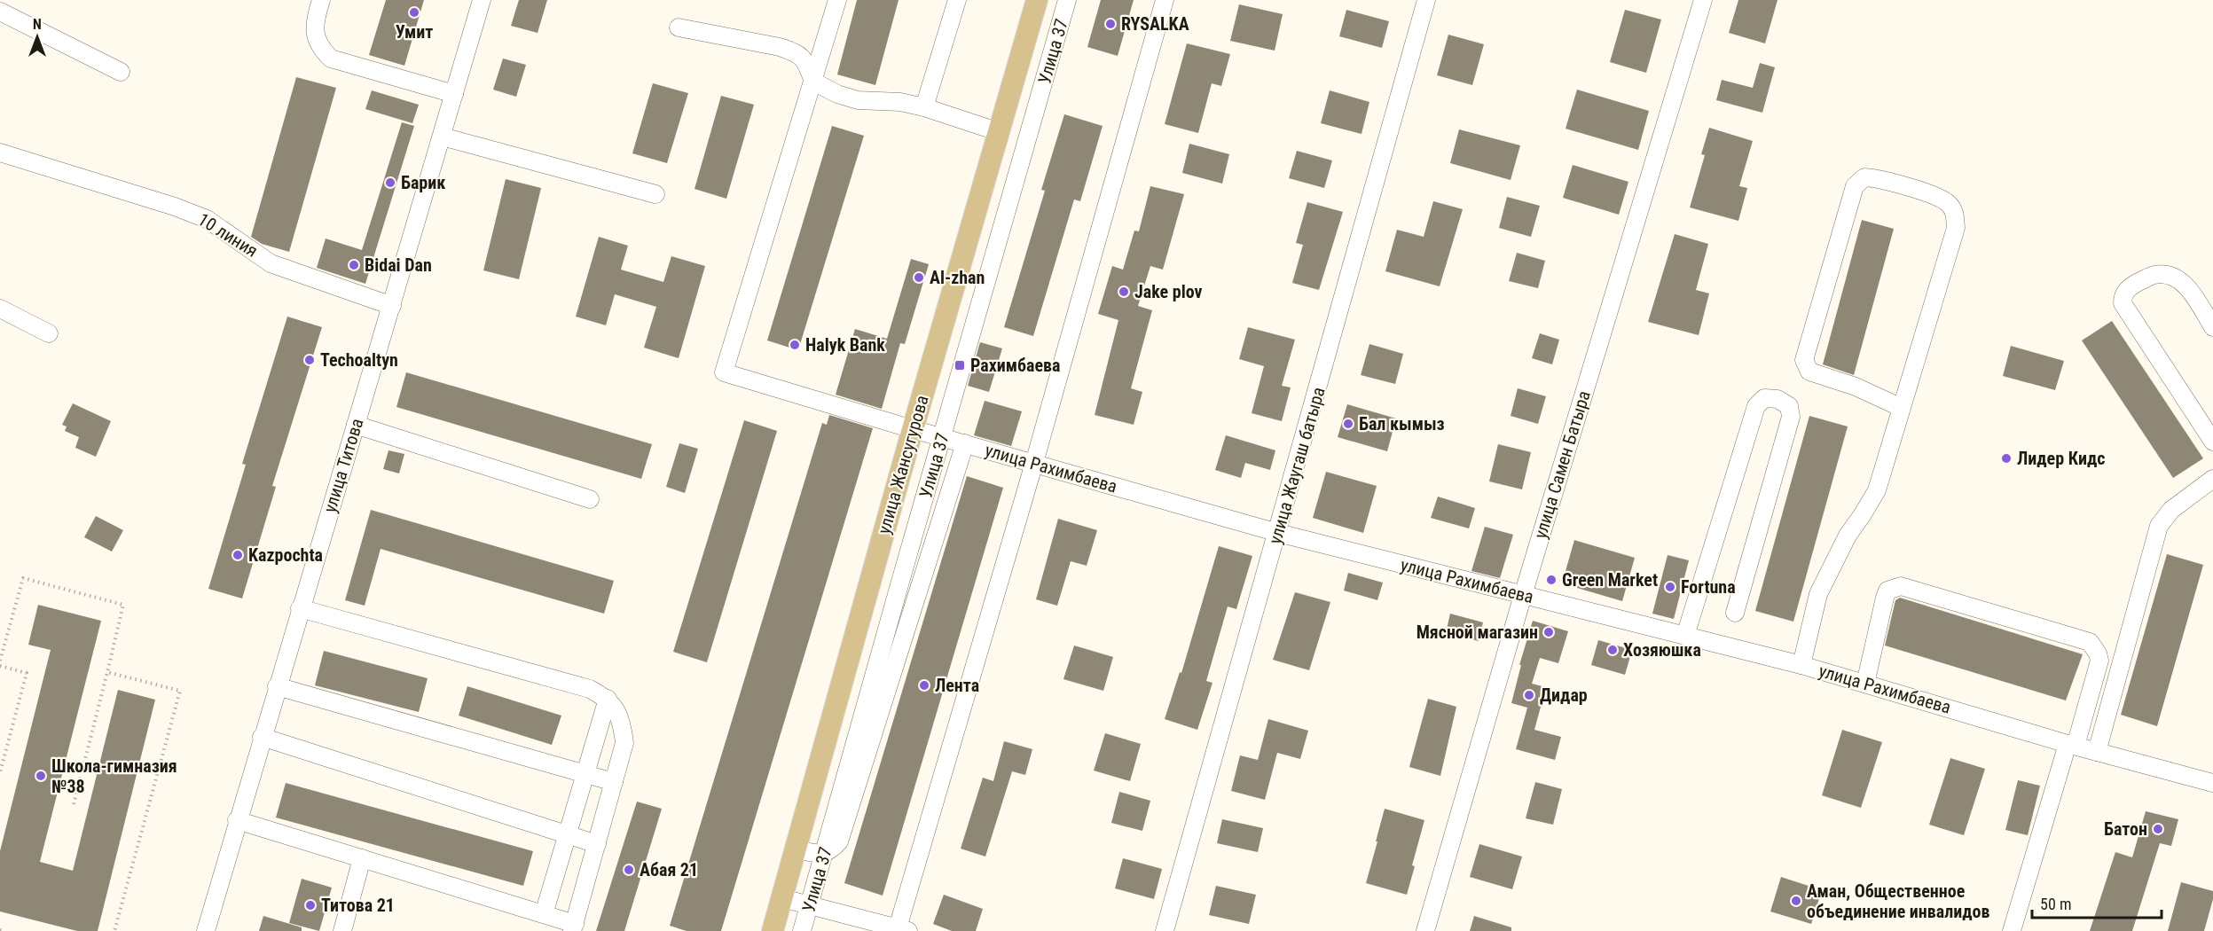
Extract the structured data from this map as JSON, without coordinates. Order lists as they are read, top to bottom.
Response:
{
  "streets": {
    "main road": ["улица Жансугурова"],
    "street": [
      "Улица 37",
      "10 линия",
      "улица Самен Батыра",
      "улица Титова",
      "улица Жаугаш батыра",
      "улица Рахимбаева"
    ]
  },
  "crossings": [
    ["10 линия", "улица Титова"],
    ["улица Жансугурова", "улица Рахимбаева"],
    ["улица Самен Батыра", "улица Рахимбаева"],
    ["улица Жаугаш батыра", "улица Рахимбаева"]
  ],
  "places": {
    "other": [
      "Умит",
      "RYSALKA",
      "Барик",
      "Bidai Dan",
      "Al-zhan",
      "Jake plov",
      "Halyk Bank",
      "Techoaltyn",
      "Бал кымыз",
      "Лидер Кидс",
      "Kazpochta",
      "Green Market",
      "Fortuna",
      "Мясной магазин",
      "Хозяюшка",
      "Лента",
      "Дидар",
      "Школа-гимназия №38",
      "Батон",
      "Абая 21",
      "Аман, Общественное объединение инвалидов",
      "Титова 21"
    ],
    "transit": ["Рахимбаева"]
  },
  "scale_bar": "50 m",
  "north": "top"
}
